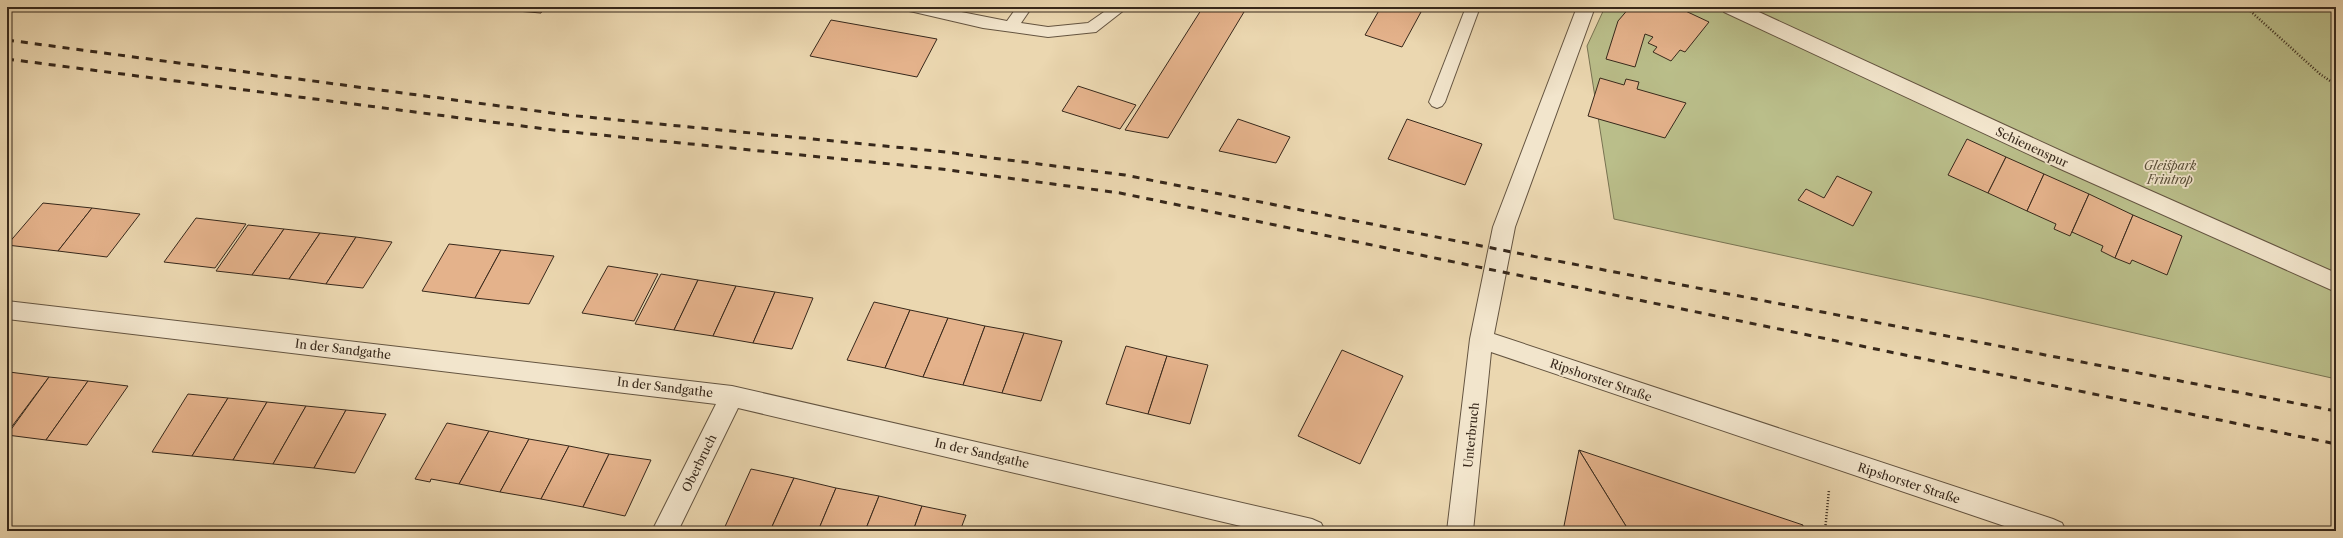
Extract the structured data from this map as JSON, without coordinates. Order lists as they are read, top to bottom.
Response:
{
  "streets": {
    "street": [
      "Schienenspur",
      "In der Sandgathe",
      "Ripshorster Straße",
      "Unterbruch",
      "Oberbruch"
    ]
  },
  "crossings": [
    ["In der Sandgathe", "Oberbruch"],
    ["Ripshorster Straße", "Unterbruch"]
  ],
  "parks": ["Gleispark Frintrop"]
}
